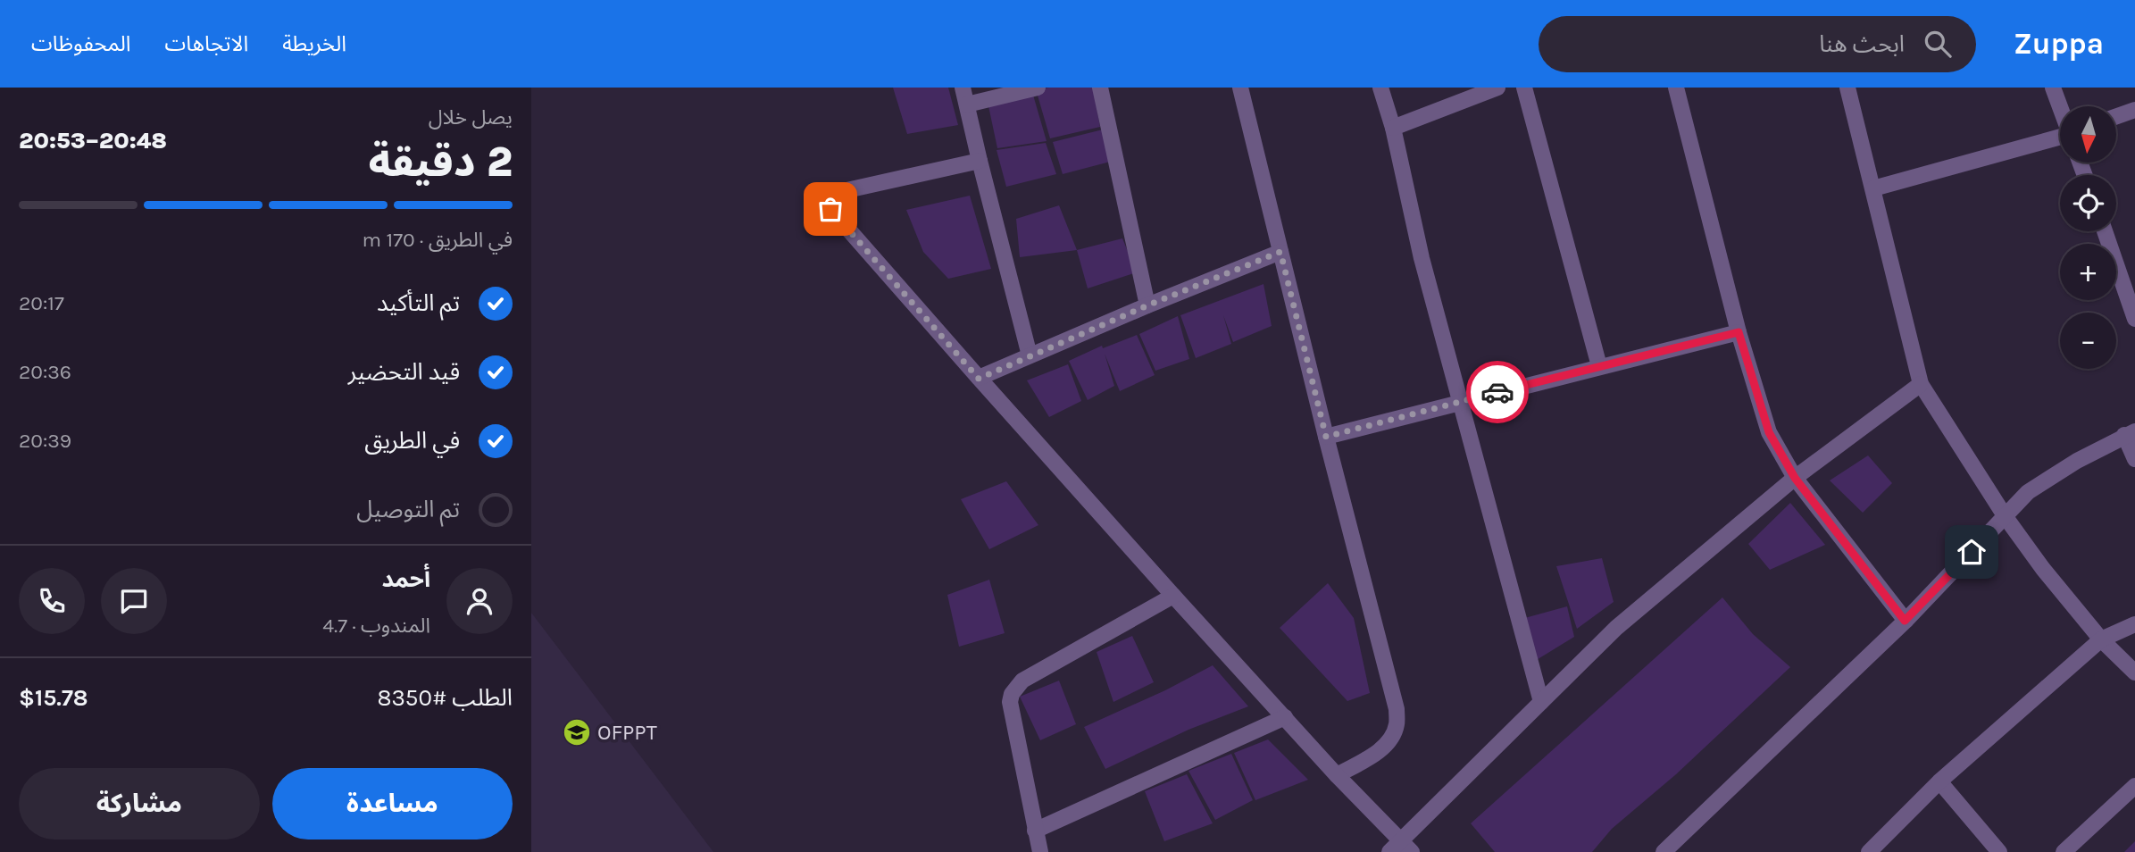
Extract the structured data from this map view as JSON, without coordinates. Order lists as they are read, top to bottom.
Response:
{
  "places": {
    "school or university": ["OFPPT"]
  },
  "north": "bottom",
  "page": {
    "header": "Zuppa",
    "search": "ابحث هنا",
    "nav": ["الخريطة", "الاتجاهات", "المحفوظات"],
    "heading": ["2 دقيقة", "يصل خلال", "20:48–20:53"],
    "panel": [
      "أحمد",
      "المندوب · 4.7",
      "الطلب #8350",
      "$15.78"
    ],
    "map_buttons": ["+", "−"],
    "bar": "في الطريق · 170 m",
    "list": [
      ["تم التأكيد", "20:17"],
      ["قيد التحضير", "20:36"],
      ["في الطريق", "20:39"],
      "تم التوصيل"
    ],
    "buttons": ["مساعدة", "مشاركة"]
  }
}
